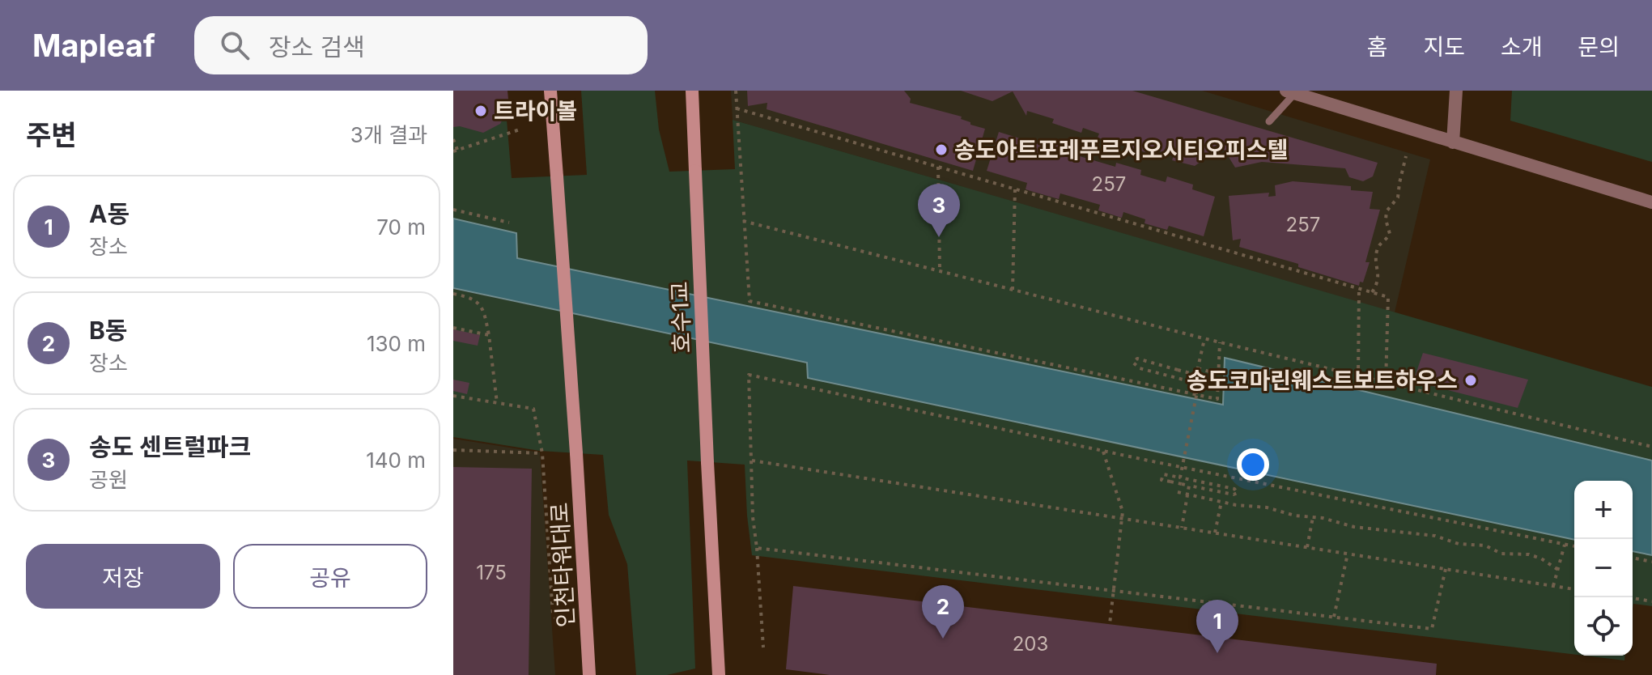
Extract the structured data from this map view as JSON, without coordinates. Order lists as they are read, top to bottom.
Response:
{
  "streets": {
    "main road": ["호수1교", "인천타워대로"]
  },
  "places": ["트라이볼", "송도아트포레푸르지오시티오피스텔", "송도코마린웨스트보트하우스"],
  "house_numbers": [
    "257",
    "257",
    "175",
    "203"
  ],
  "page": {
    "header": "Mapleaf",
    "search": "장소 검색",
    "nav": [
      "홈",
      "지도",
      "소개",
      "문의"
    ],
    "heading": ["주변", "3개 결과"],
    "list": [
      {
        "mark": "1",
        "name": "A동",
        "note": "장소",
        "value": "70 m"
      },
      {
        "mark": "2",
        "name": "B동",
        "note": "장소",
        "value": "130 m"
      },
      {
        "mark": "3",
        "name": "송도 센트럴파크",
        "note": "공원",
        "value": "140 m"
      }
    ],
    "pins": ["3", "2", "1"],
    "map_buttons": ["+", "−"],
    "buttons": ["저장", "공유"]
  }
}
